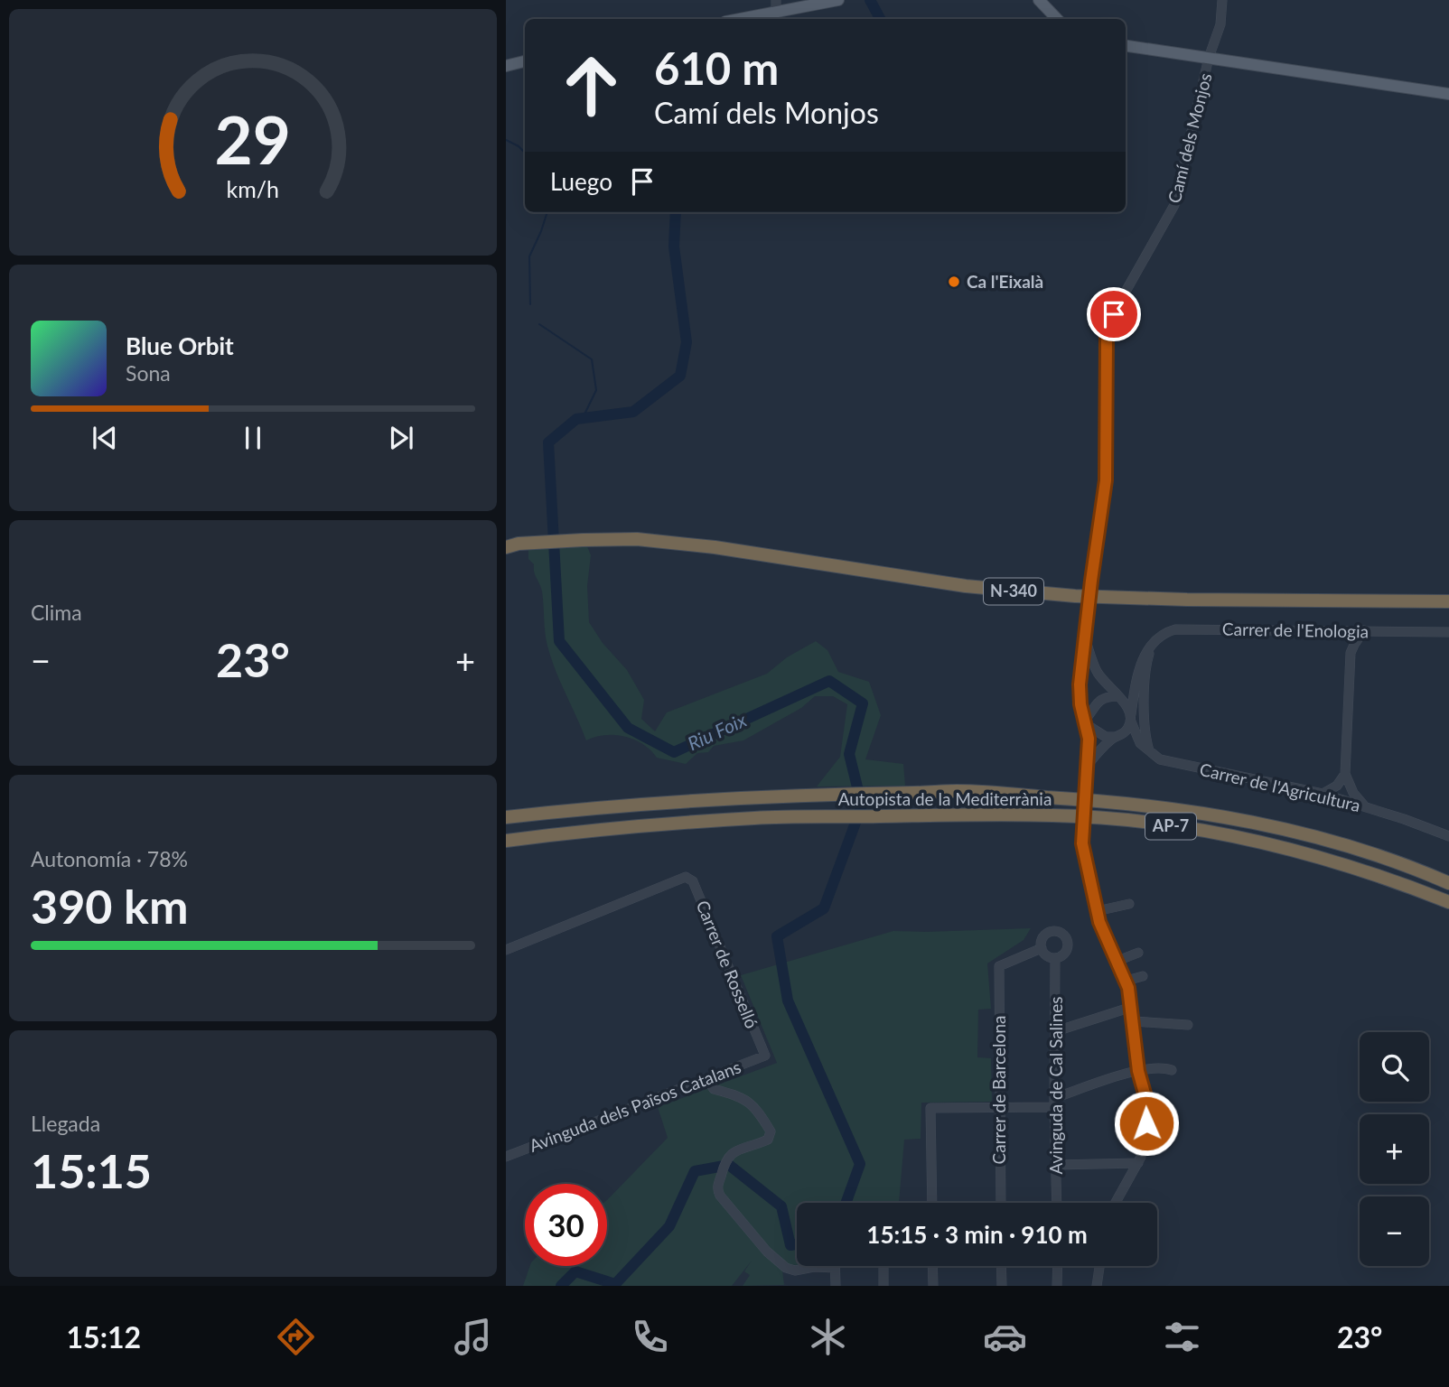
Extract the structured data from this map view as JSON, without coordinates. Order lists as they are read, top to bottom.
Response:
{
  "streets": {
    "highway": ["N-340", "Autopista de la Mediterrània", "AP-7"],
    "street": [
      "Camí dels Monjos",
      "Carrer de l'Enologia",
      "Carrer de l'Agricultura",
      "Carrer de Rosselló",
      "Avinguda de Cal Salines",
      "Carrer de Barcelona",
      "Avinguda dels Països Catalans"
    ]
  },
  "crossings": [
    ["Carrer de Rosselló", "Avinguda dels Països Catalans"],
    ["Avinguda de Cal Salines", "Carrer de Barcelona"]
  ],
  "water": ["Riu Foix"],
  "places": ["Ca l'Eixalà"],
  "page": {
    "turn": ["610 m", "Camí dels Monjos"],
    "then": "Luego",
    "song": ["Blue Orbit", "Sona"],
    "tile": [
      "Clima",
      ["Autonomía · 78%", "390 km"],
      ["Llegada", "15:15"]
    ],
    "heat": ["−", "23°", "+"],
    "map_buttons": ["+", "−"],
    "limit": "30",
    "trip": "15:15 · 3 min · 910 m",
    "tabs": ["15:12", "23°"],
    "gauge": ["29", "km/h"]
  }
}
